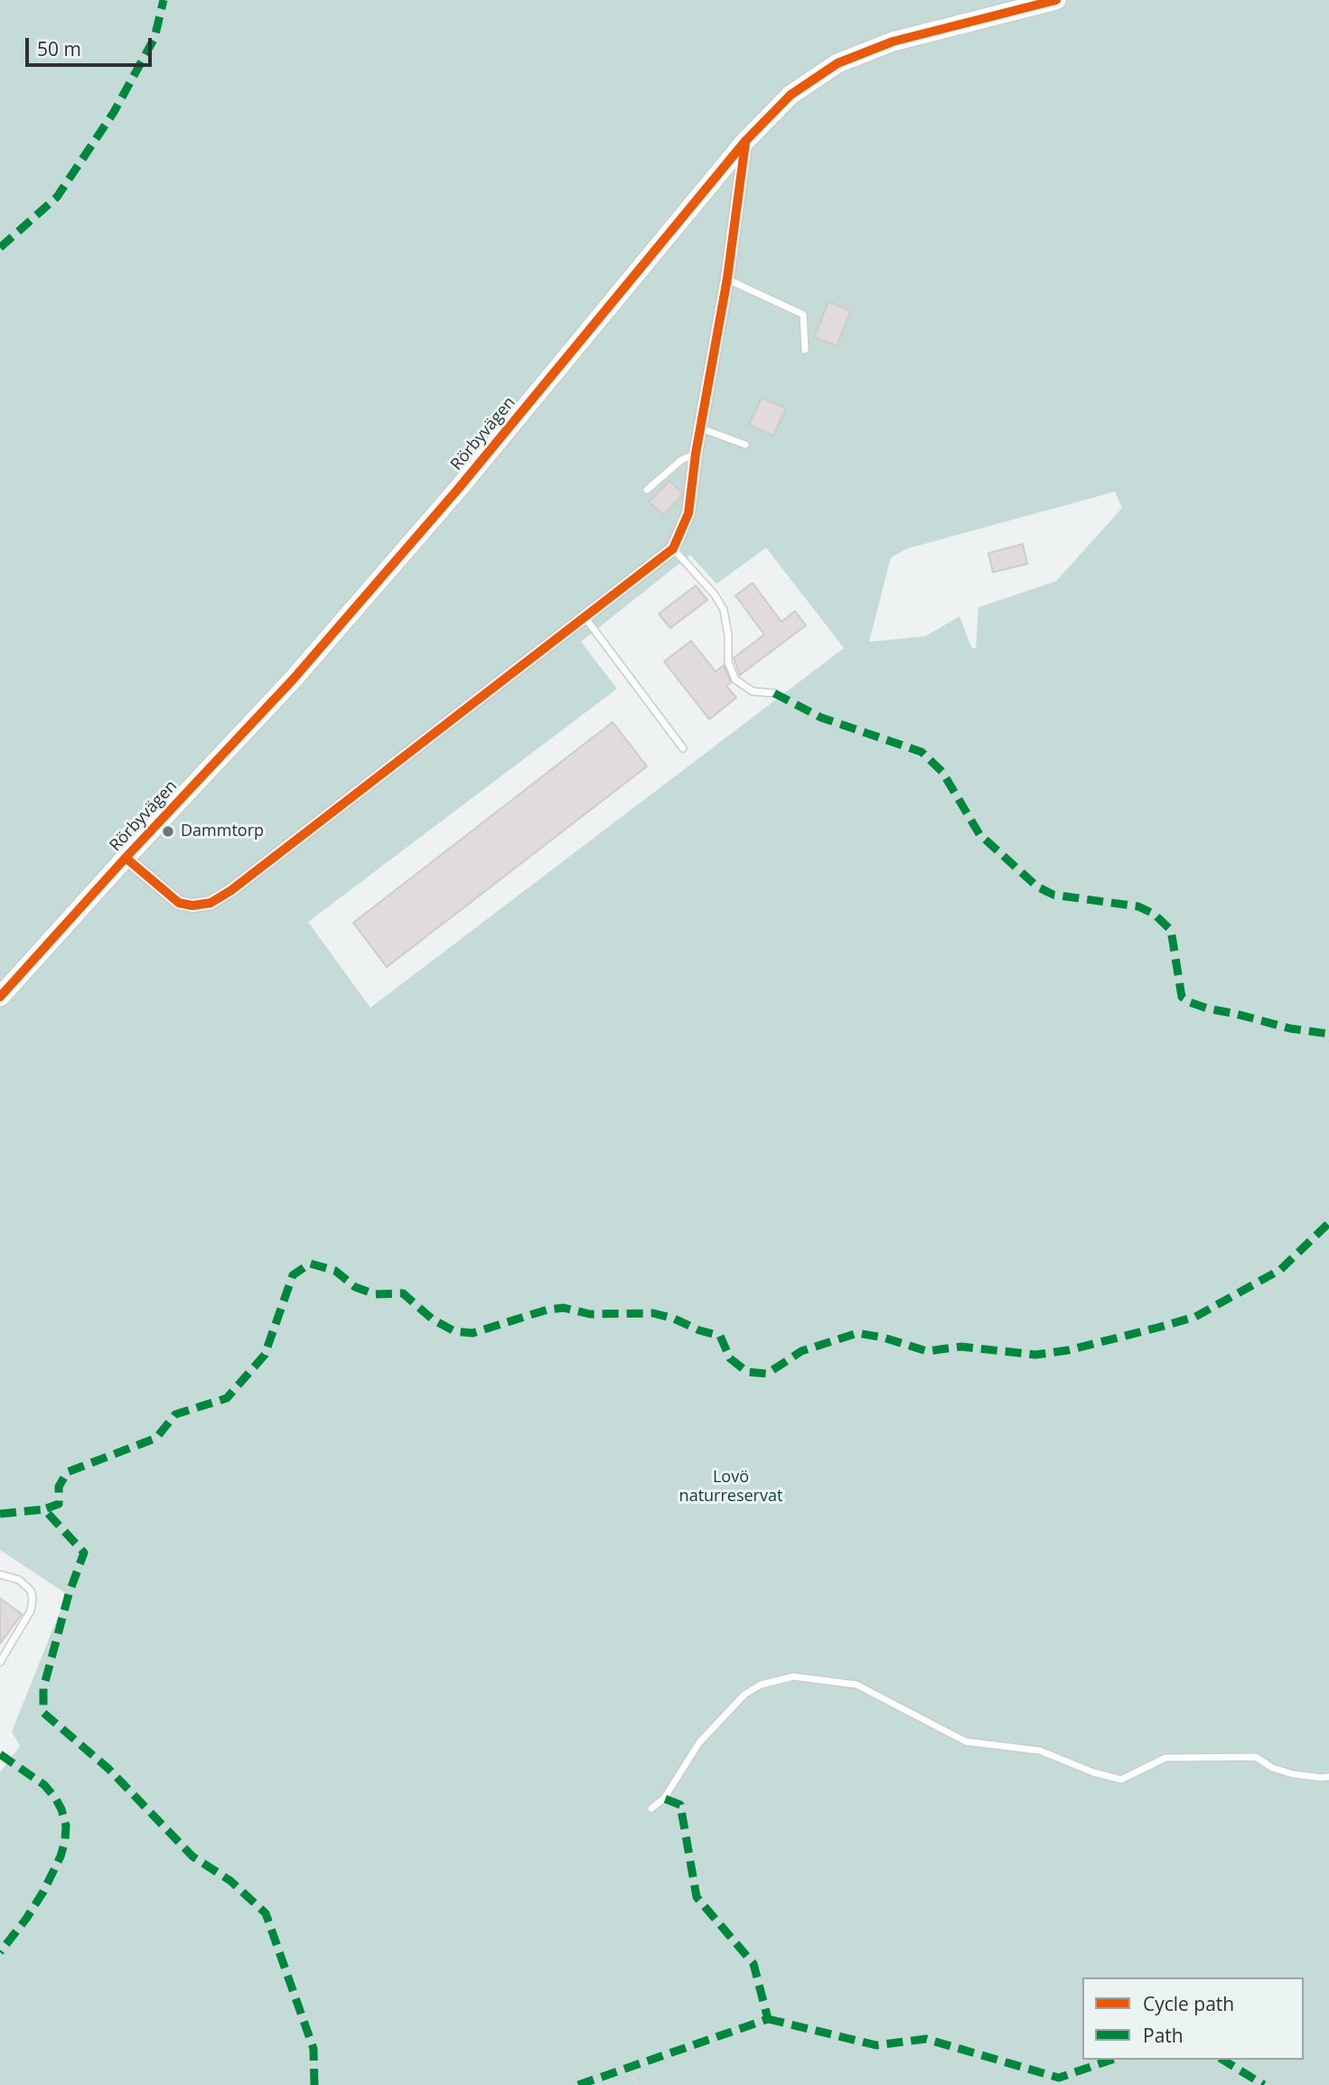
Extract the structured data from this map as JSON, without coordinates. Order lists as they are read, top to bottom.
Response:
{
  "streets": {
    "street": ["Rörbyvägen"]
  },
  "parks": ["Lovö naturreservat"],
  "places": ["Dammtorp"],
  "legend": ["Cycle path", "Path"],
  "scale_bar": "50 m"
}
